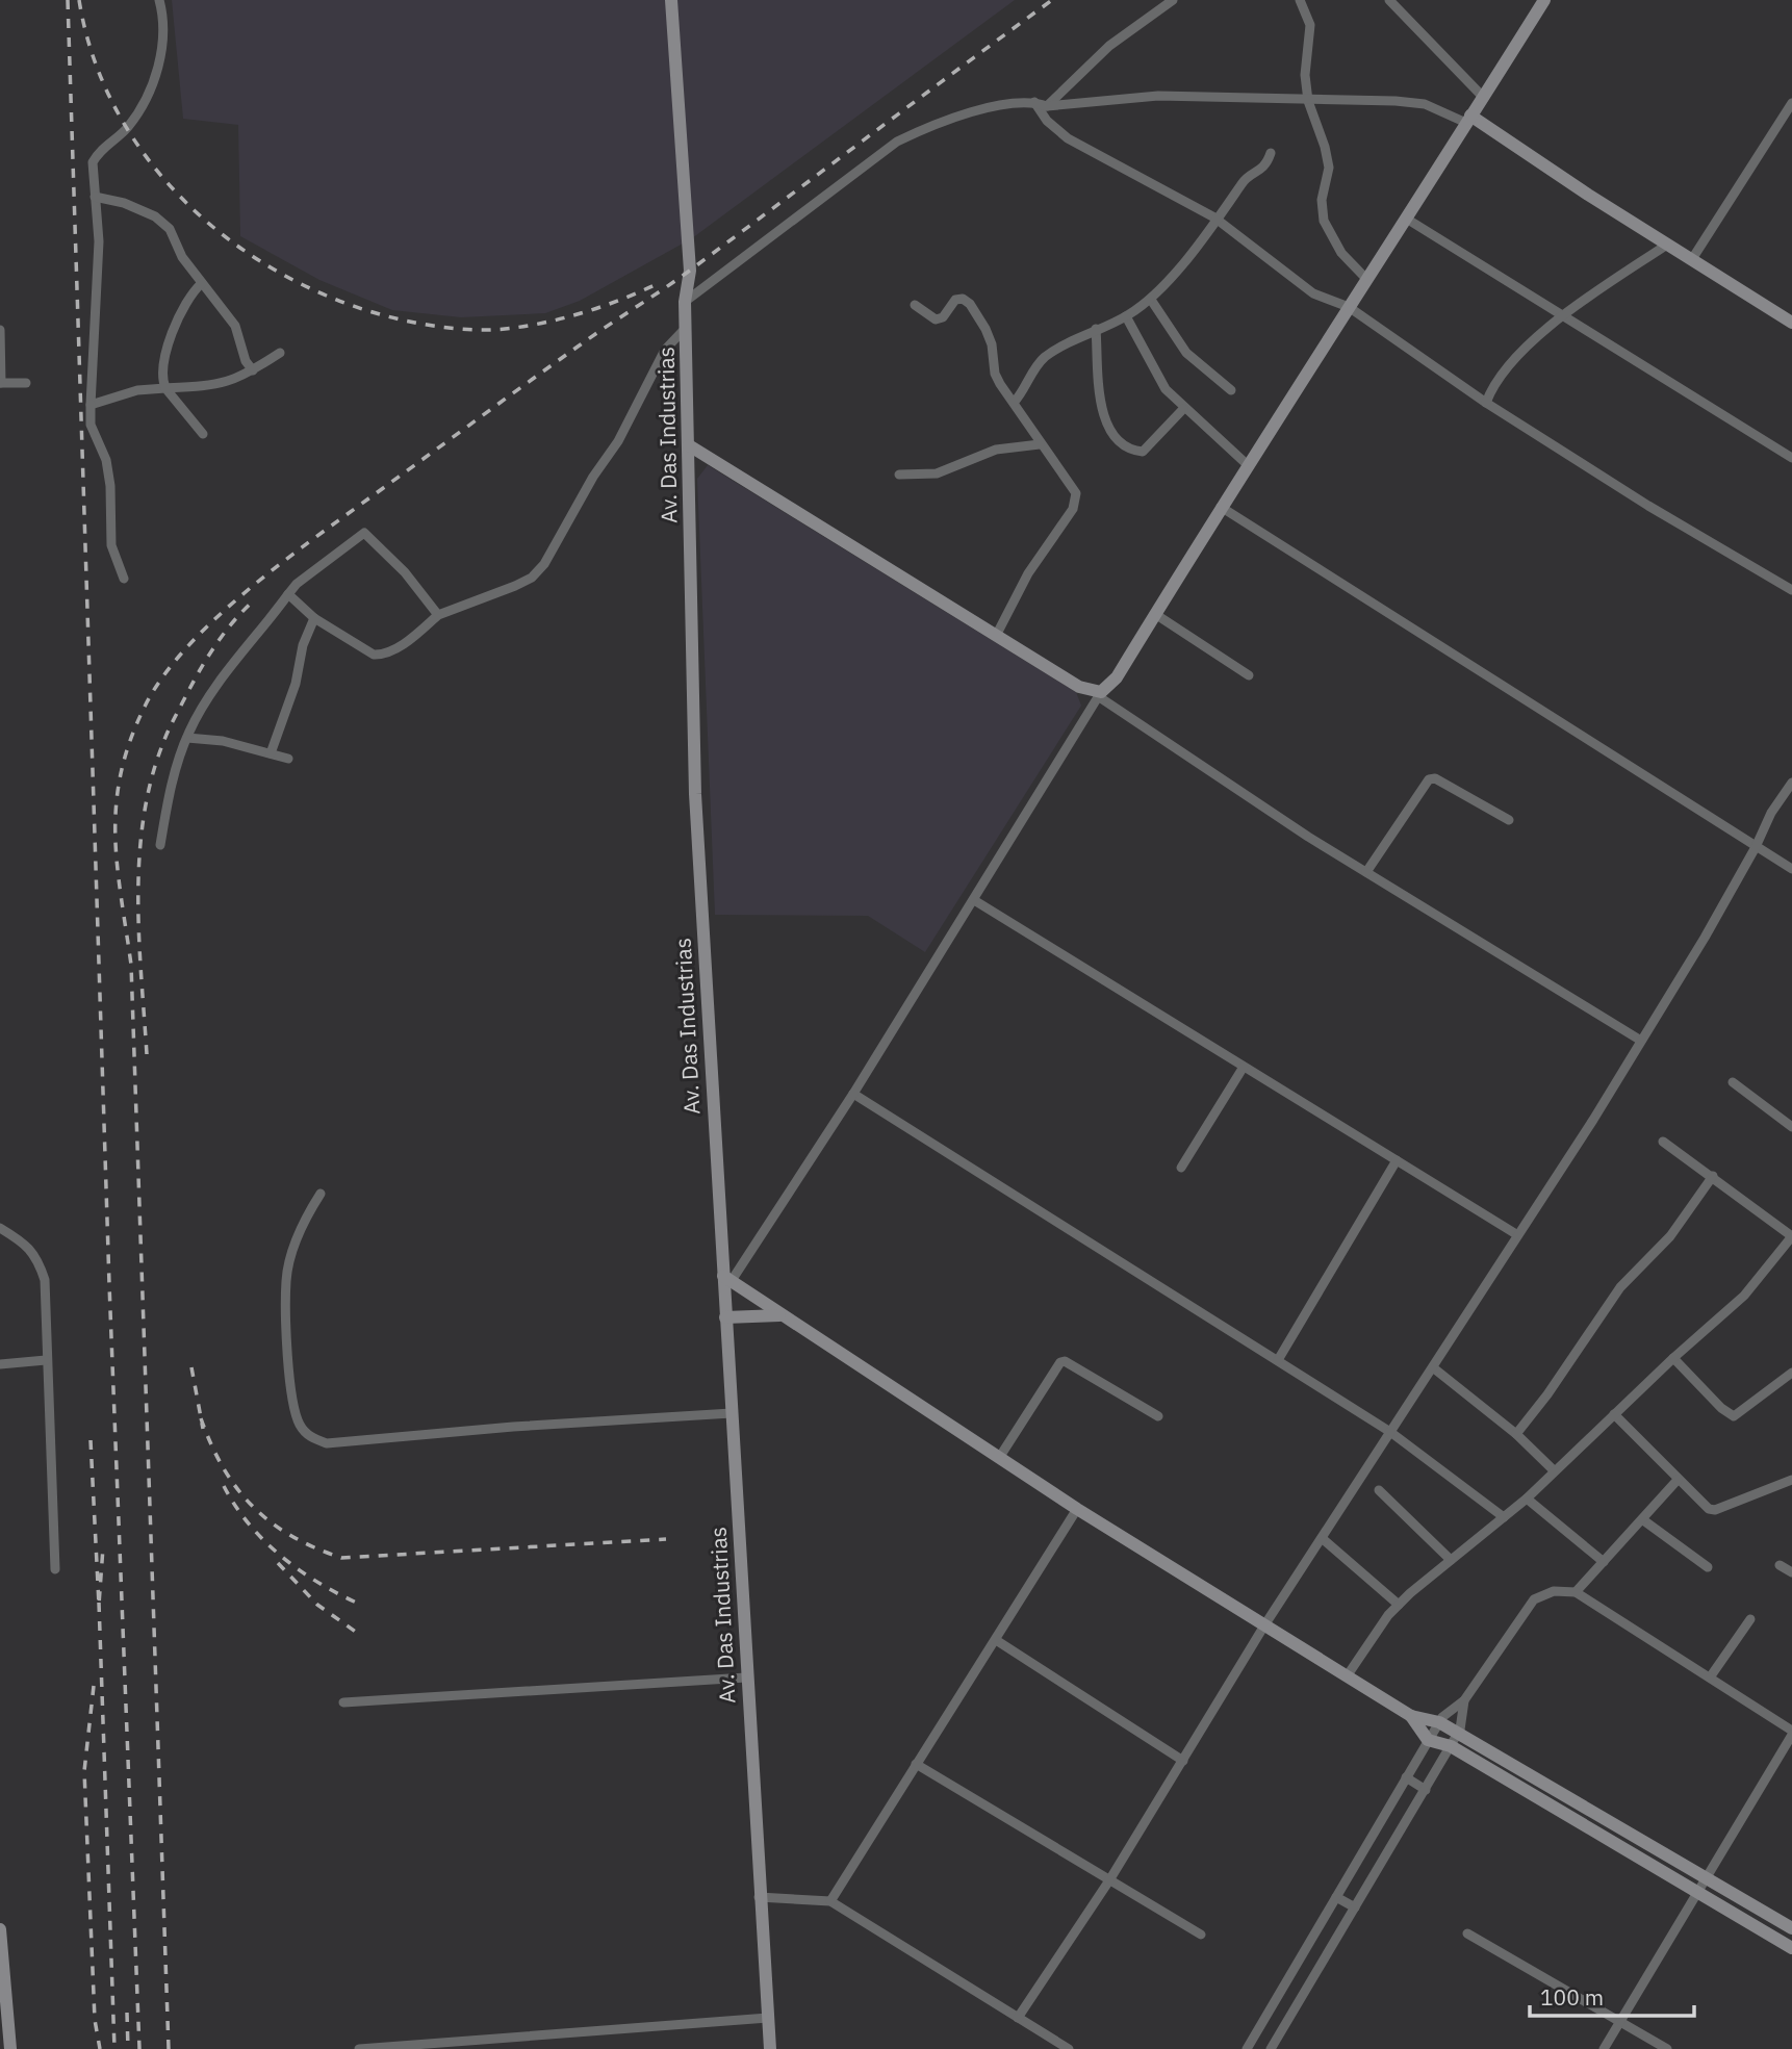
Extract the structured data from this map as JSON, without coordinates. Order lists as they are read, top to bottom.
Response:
{
  "streets": {
    "street": ["Av. Das Industrias"]
  },
  "scale_bar": "100 m"
}
